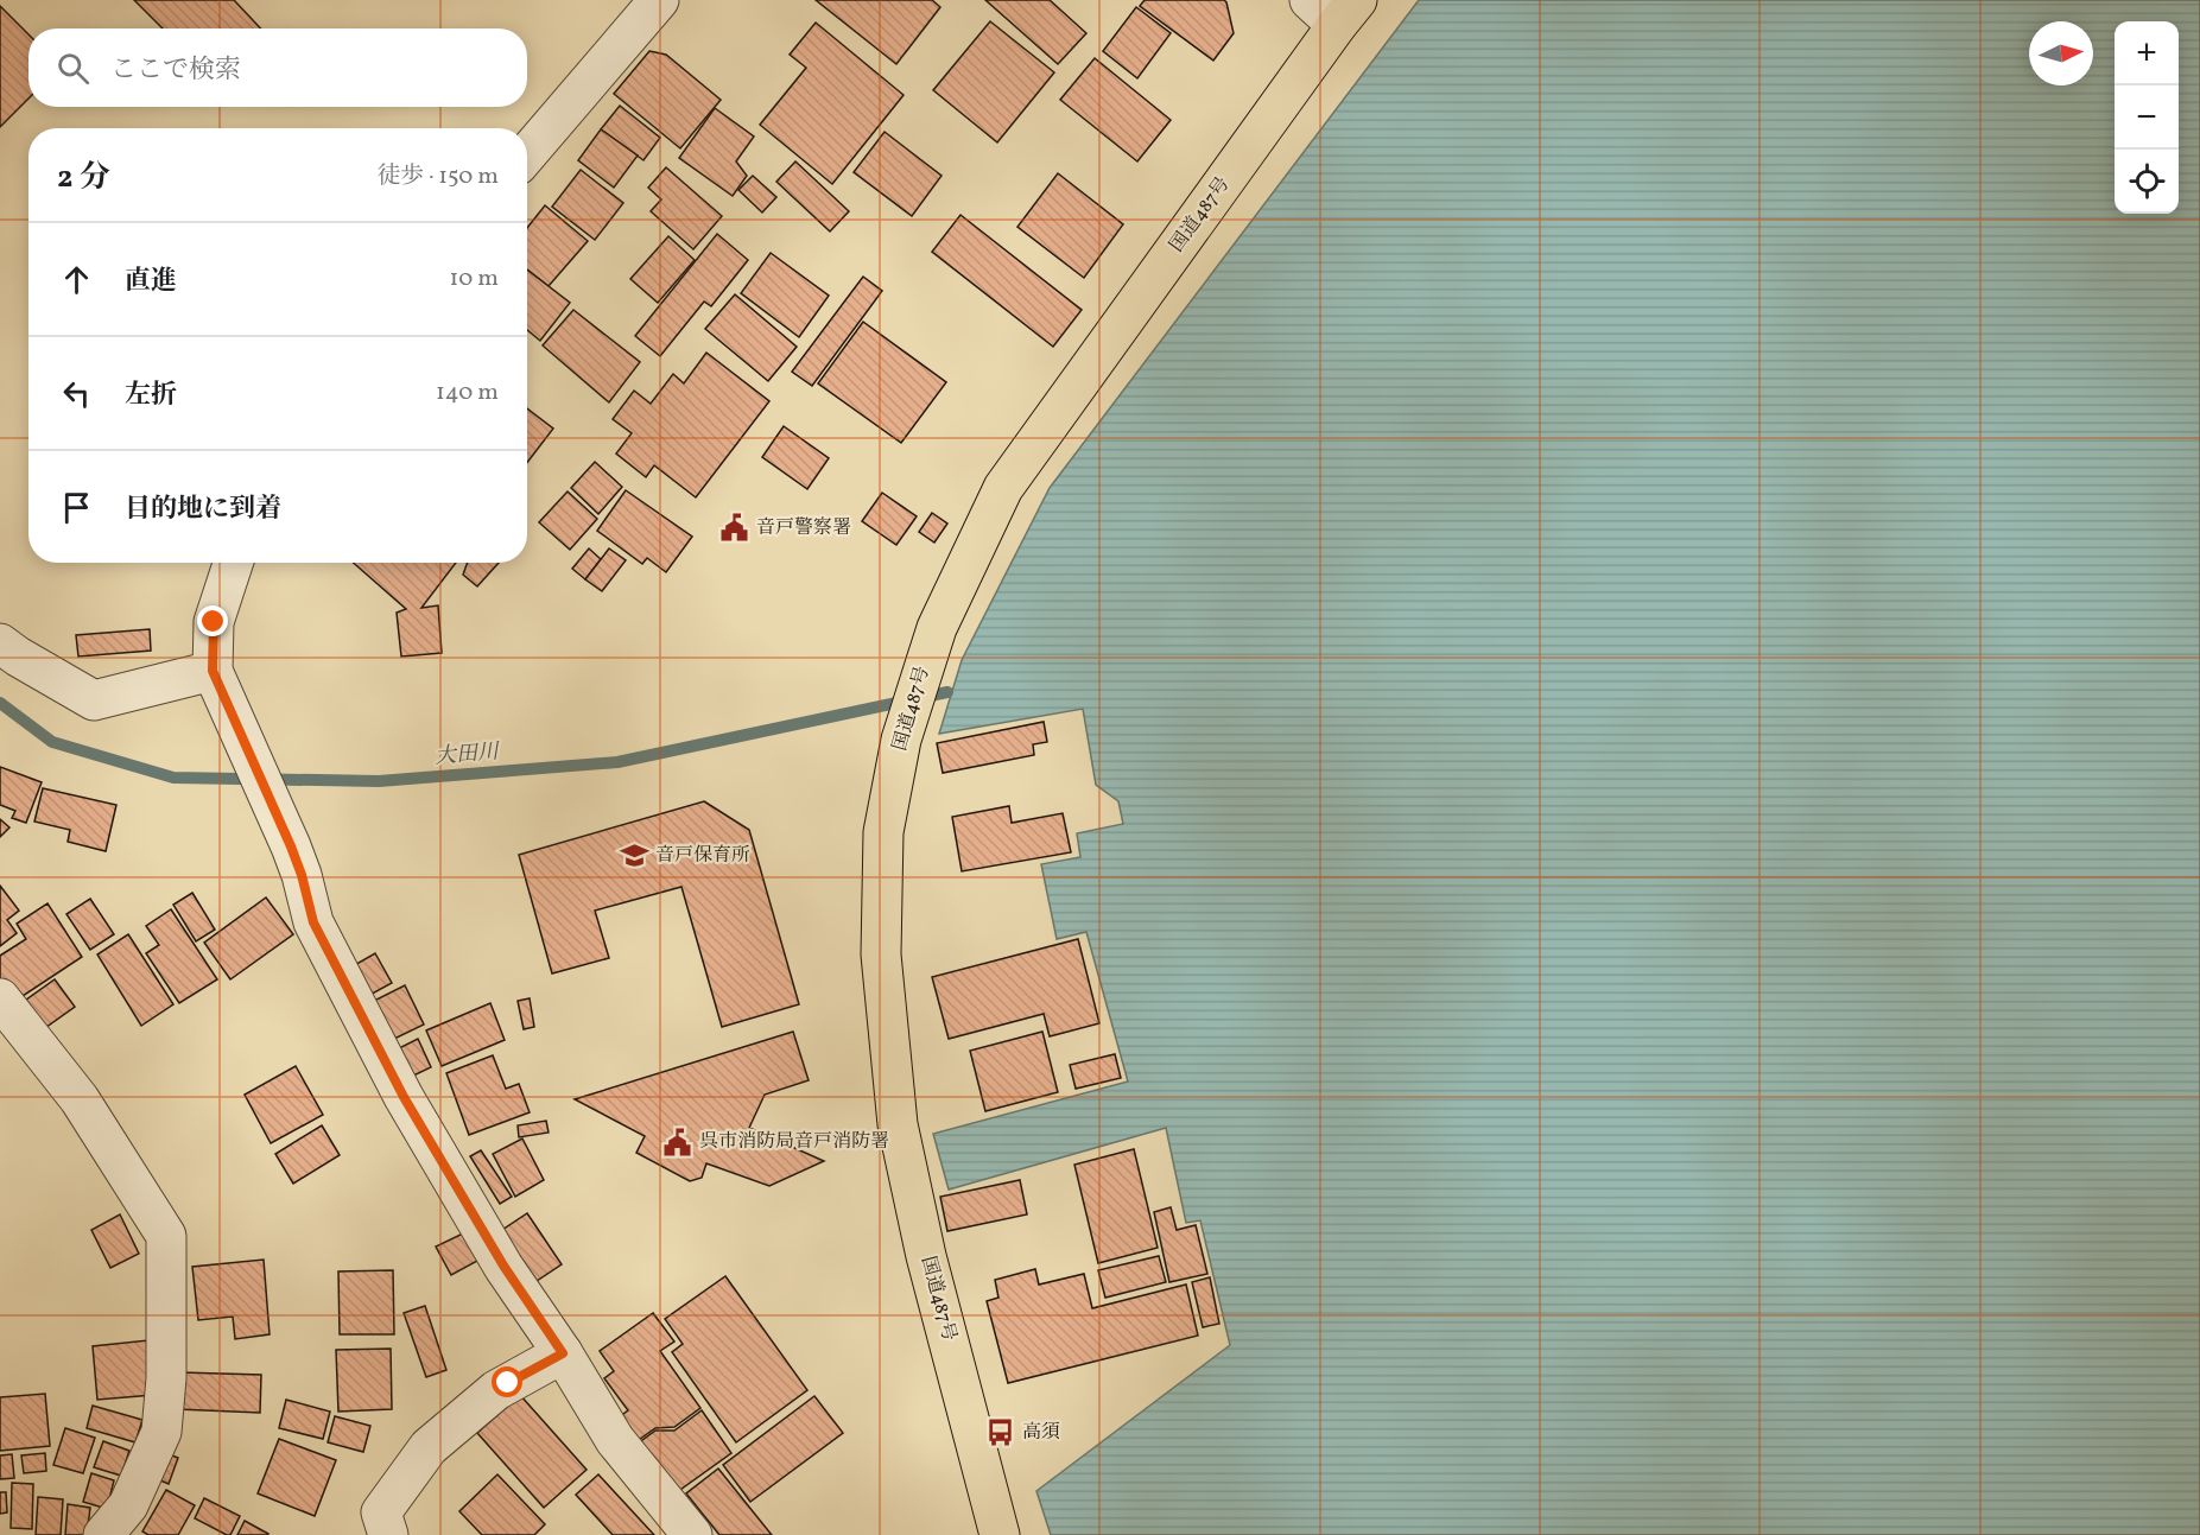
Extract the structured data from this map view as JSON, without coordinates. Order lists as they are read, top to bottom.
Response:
{
  "streets": {
    "highway": ["国道487号"]
  },
  "water": ["大田川"],
  "places": {
    "public building": ["音戸警察署", "呉市消防局音戸消防署"],
    "school or university": ["音戸保育所"],
    "bus stop": ["高須"]
  },
  "north": "right",
  "page": {
    "map_buttons": ["+", "−"],
    "search": "ここで検索",
    "heading": ["2 分", "徒歩 · 150 m"],
    "list": [
      ["直進", "10 m"],
      ["左折", "140 m"],
      "目的地に到着"
    ]
  }
}
